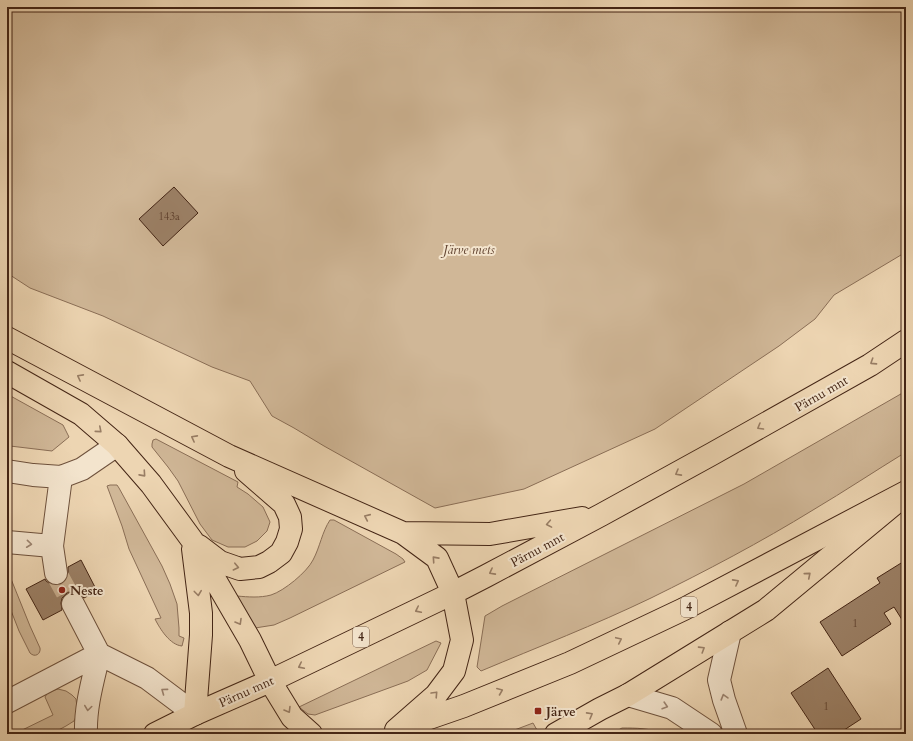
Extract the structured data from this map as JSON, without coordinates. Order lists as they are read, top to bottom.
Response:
{
  "streets": {
    "main road": ["Pärnu mnt", "4"]
  },
  "parks": ["Järve mets"],
  "places": {
    "other": ["Neste"],
    "transit": ["Järve"]
  },
  "house_numbers": ["143a", "1", "1"]
}
